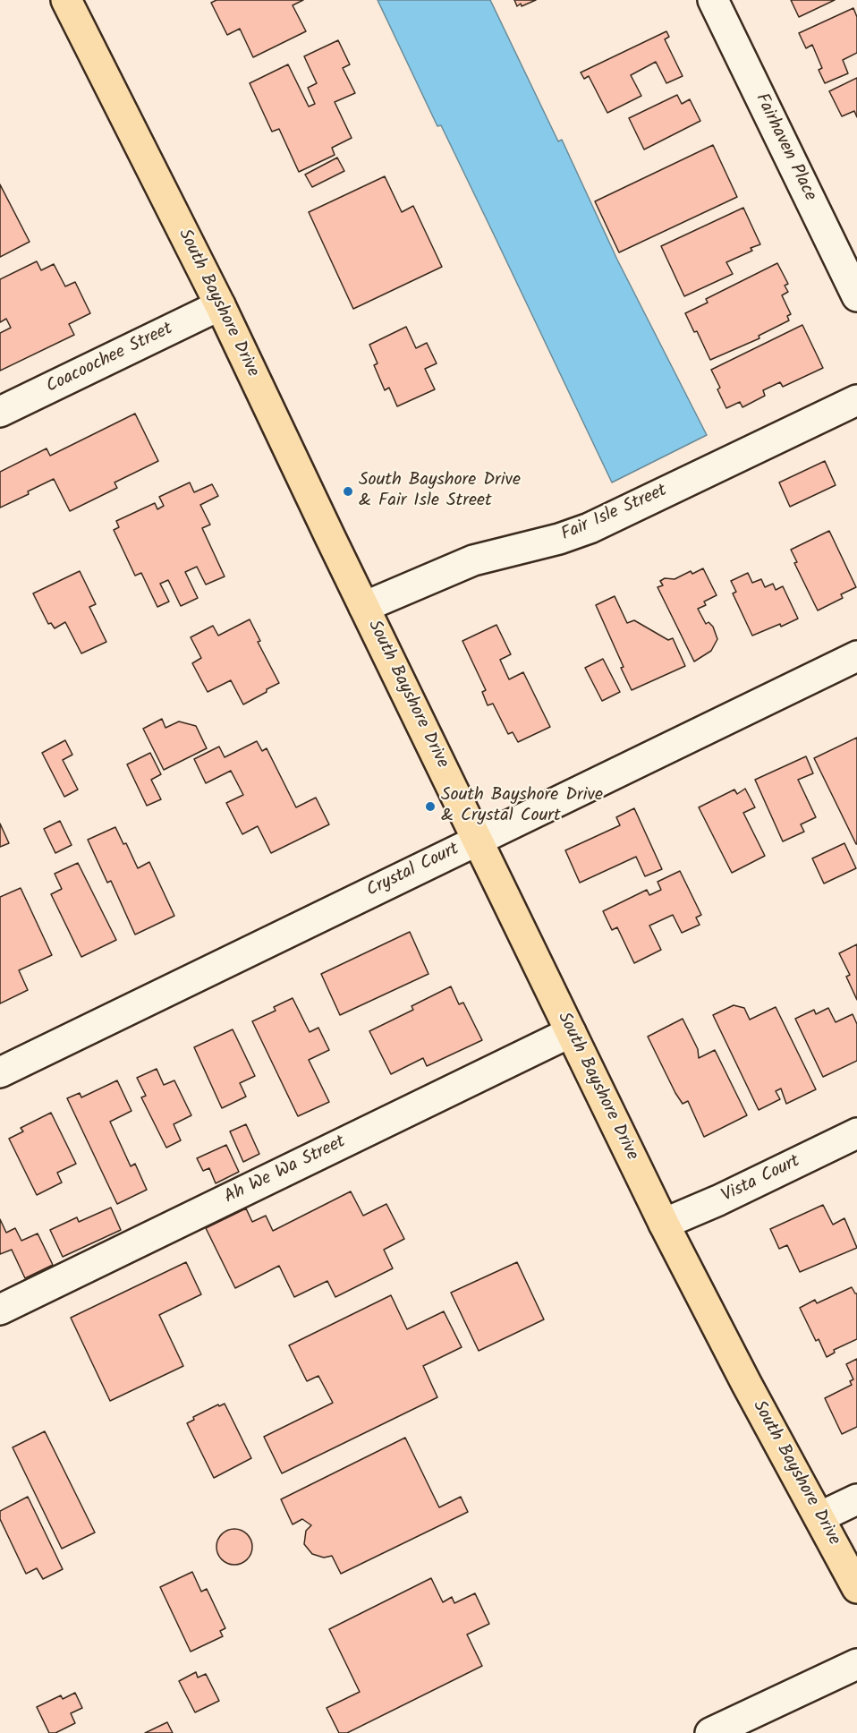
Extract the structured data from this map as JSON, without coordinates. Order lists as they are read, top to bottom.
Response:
{
  "streets": {
    "main road": ["South Bayshore Drive"],
    "street": [
      "Fairhaven Place",
      "Coacoochee Street",
      "Fair Isle Street",
      "Crystal Court",
      "Ah We Wa Street",
      "Vista Court"
    ]
  },
  "crossings": [
    ["South Bayshore Drive", "Coacoochee Street"],
    ["South Bayshore Drive", "Fair Isle Street"],
    ["South Bayshore Drive", "Crystal Court"],
    ["South Bayshore Drive", "Ah We Wa Street"],
    ["South Bayshore Drive", "Vista Court"]
  ],
  "places": ["South Bayshore Drive & Fair Isle Street", "South Bayshore Drive & Crystal Court"]
}
